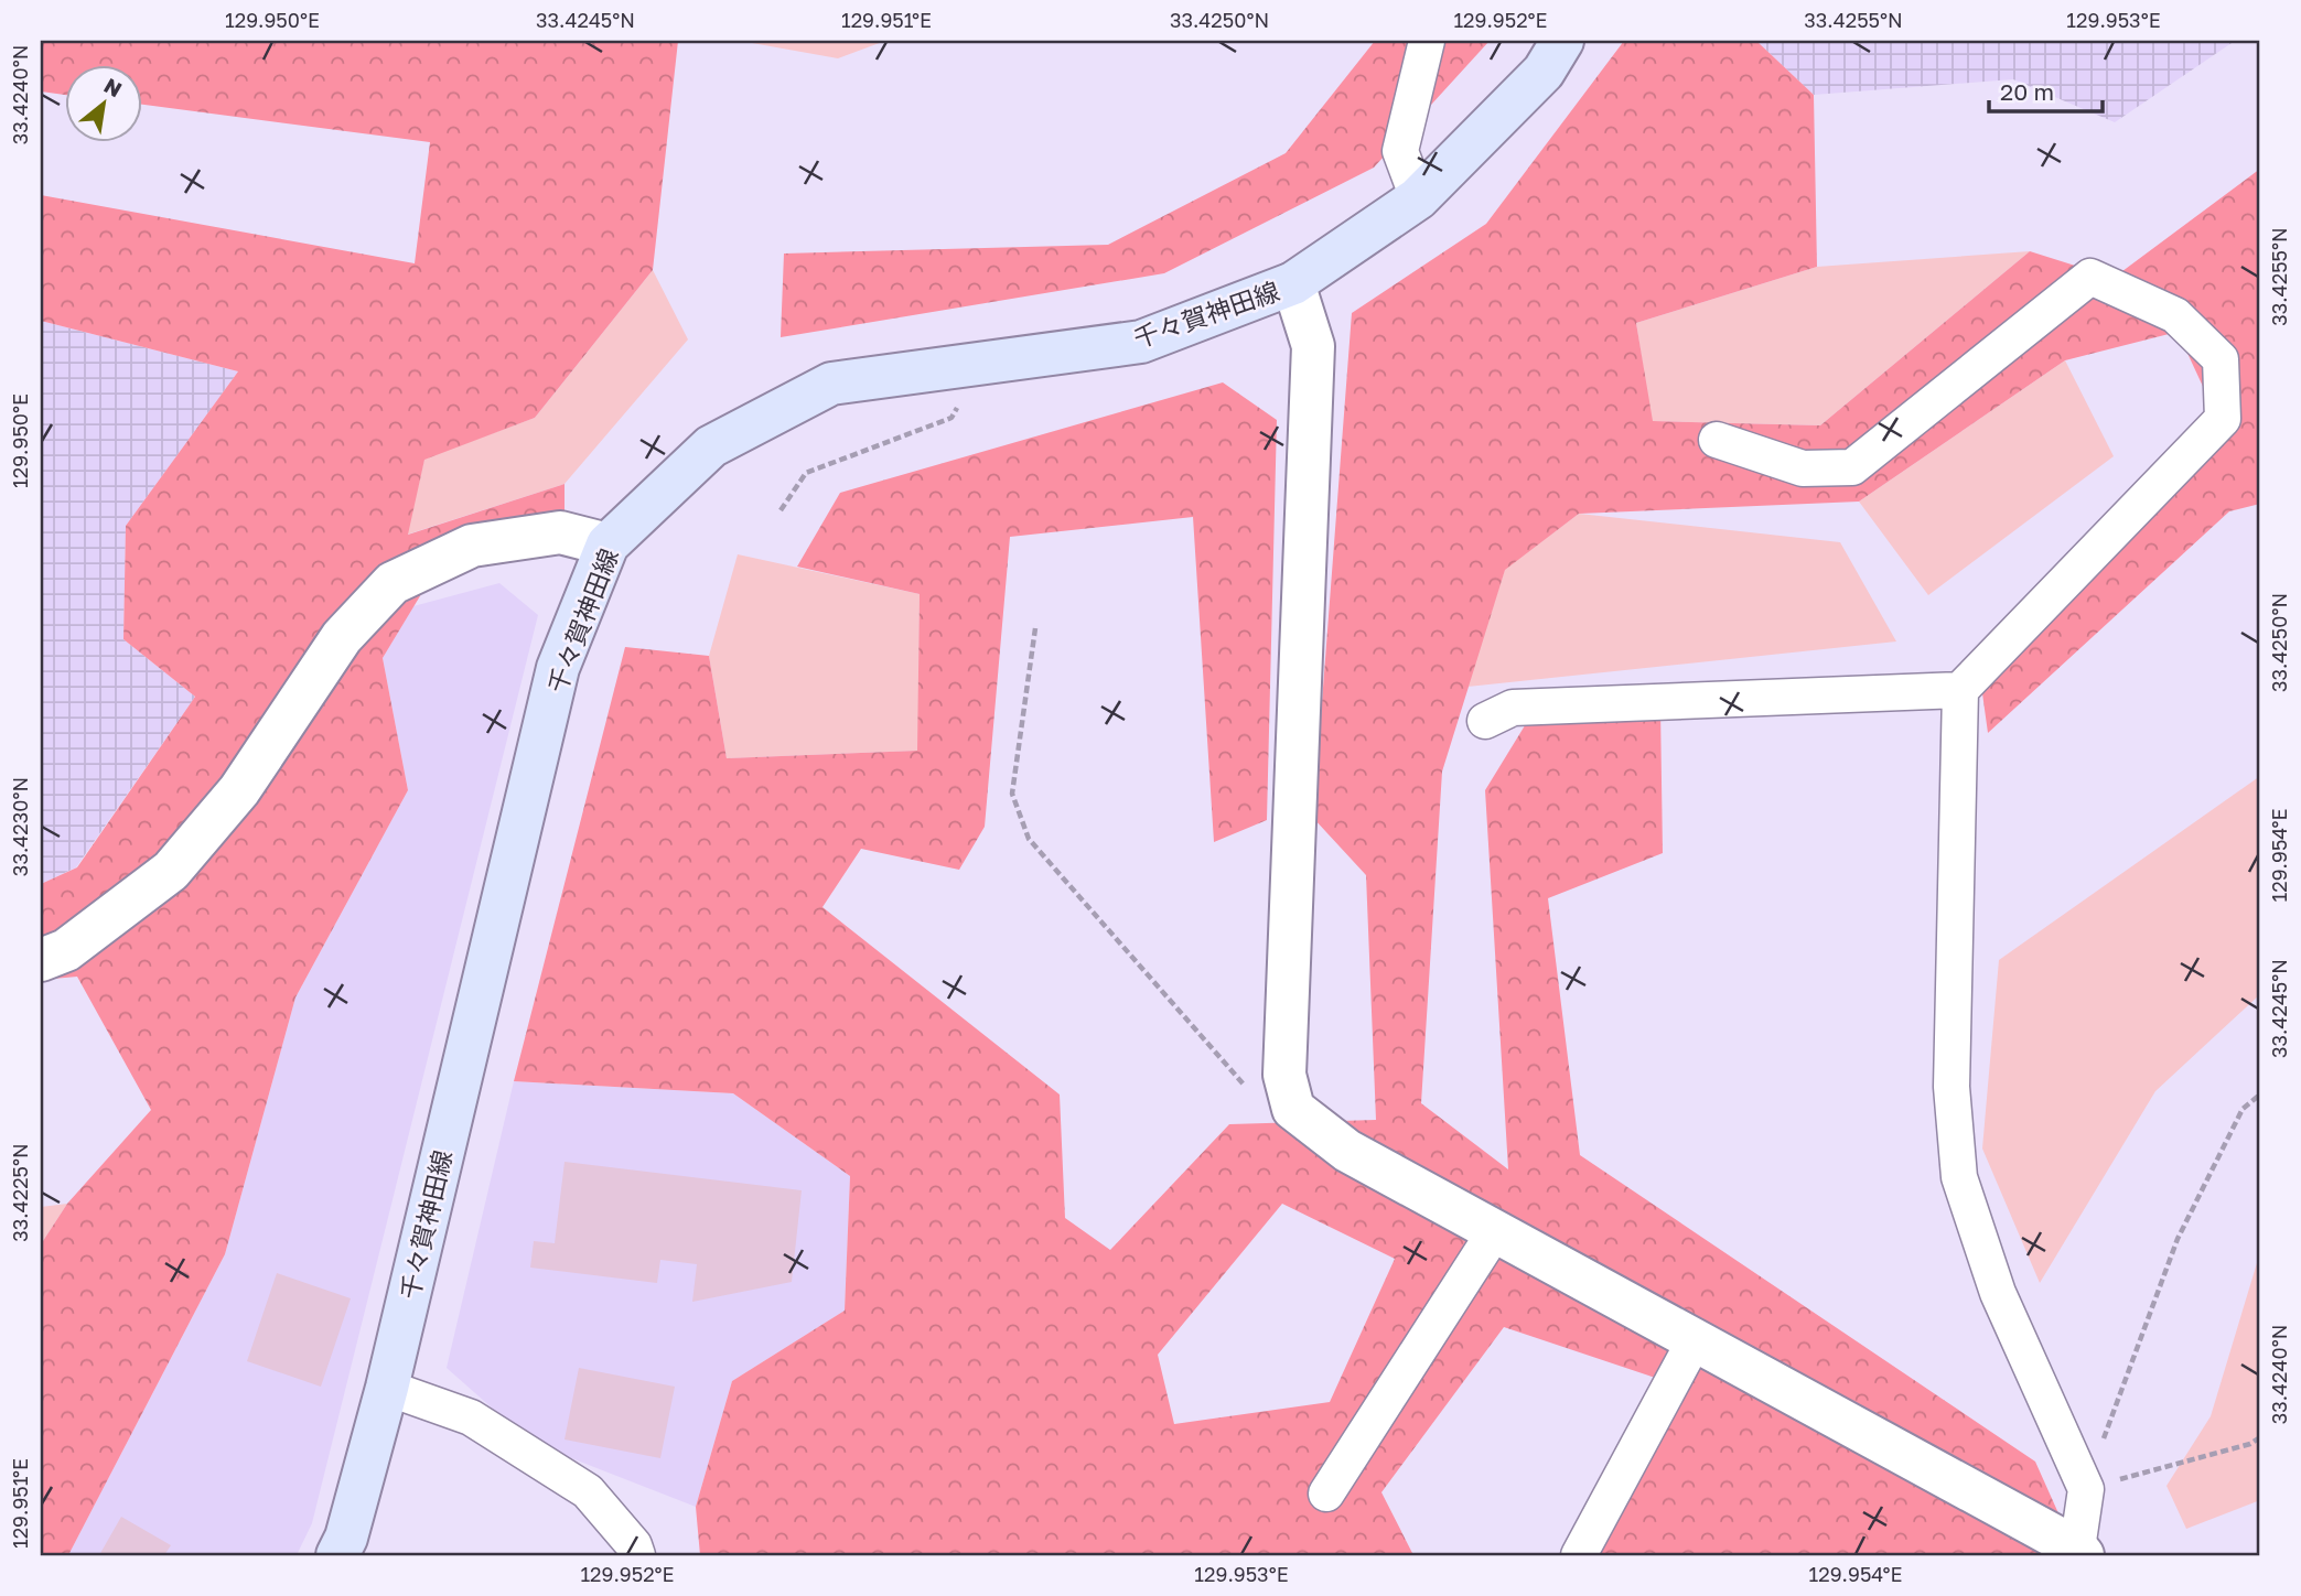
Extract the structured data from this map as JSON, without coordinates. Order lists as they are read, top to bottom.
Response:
{
  "streets": {
    "main road": ["千々賀神田線"]
  },
  "scale_bar": "20 m",
  "north": "top right",
  "coordinates": [
    "129.950°E",
    "33.4245°N",
    "129.951°E",
    "33.4250°N",
    "129.952°E",
    "33.4255°N",
    "129.953°E",
    "33.4240°N",
    "33.4230°N",
    "129.954°E",
    "33.4225°N"
  ]
}
